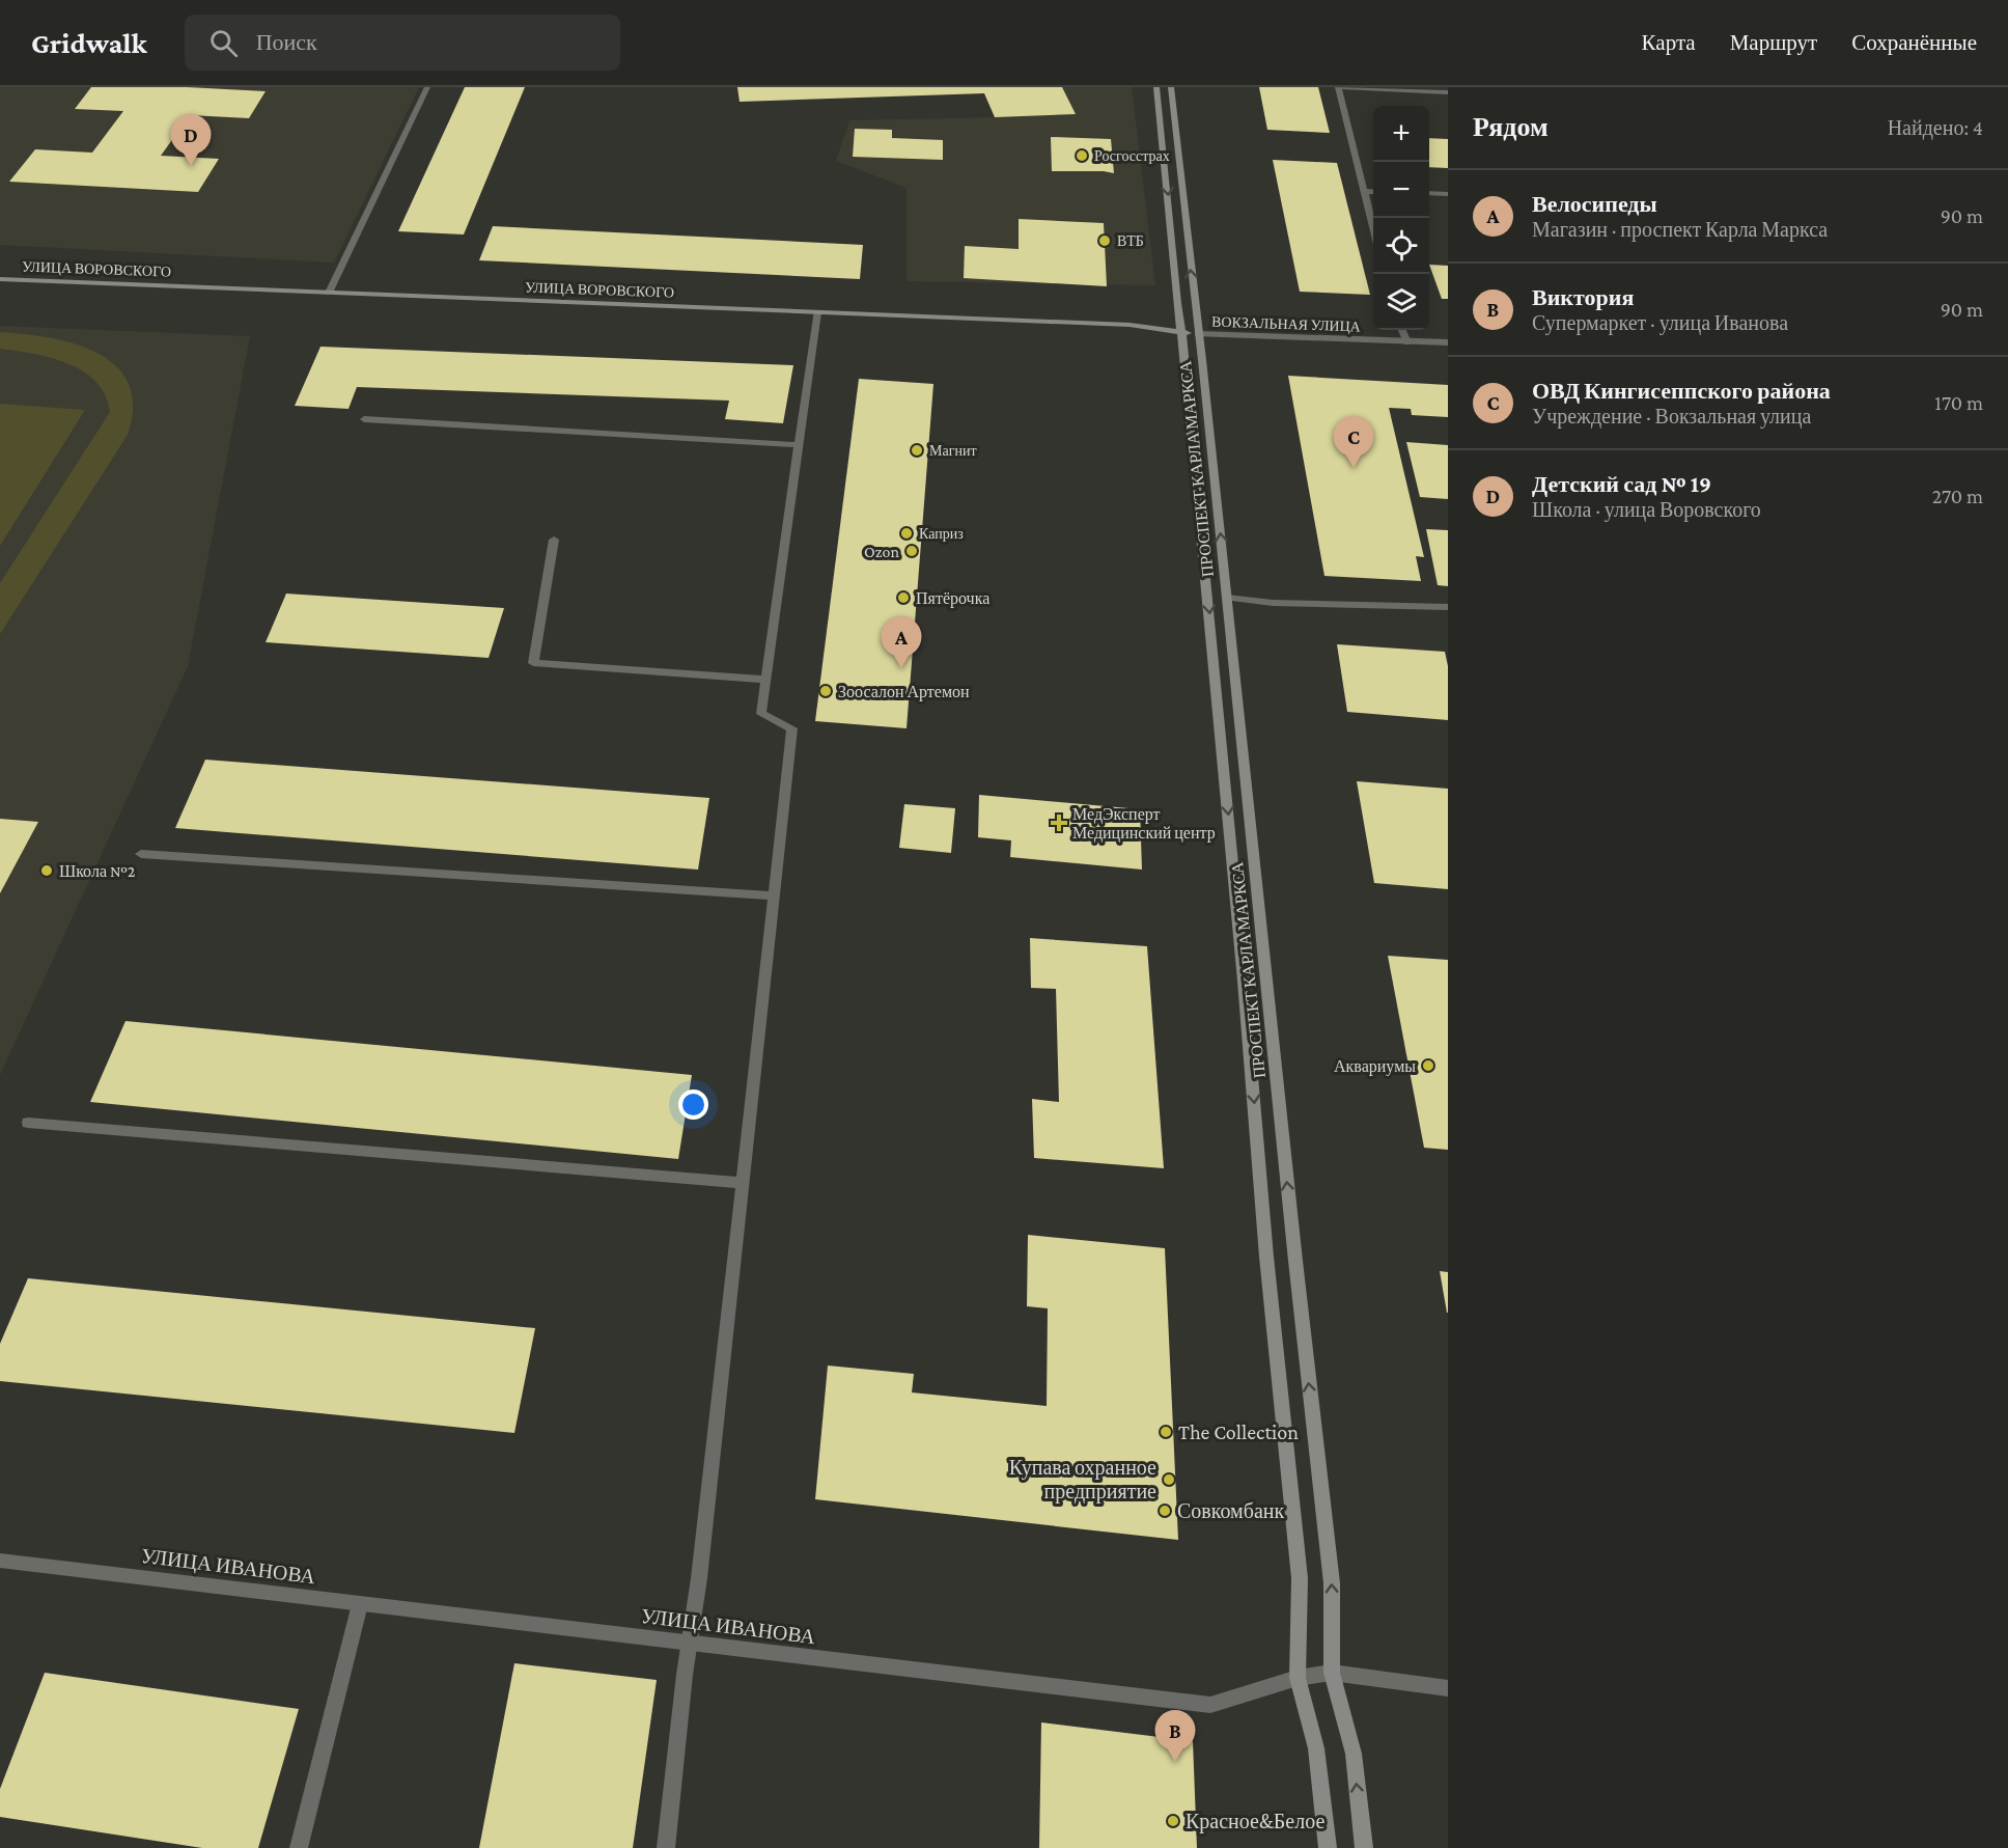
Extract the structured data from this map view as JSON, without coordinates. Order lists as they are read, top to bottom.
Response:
{
  "streets": {
    "main road": ["УЛИЦА ВОРОВСКОГО", "ПРОСПЕКТ КАРЛА МАРКСА"],
    "street": ["ВОКЗАЛЬНАЯ УЛИЦА", "УЛИЦА ИВАНОВА"]
  },
  "crossings": [
    ["УЛИЦА ВОРОВСКОГО", "ВОКЗАЛЬНАЯ УЛИЦА"],
    ["УЛИЦА ВОРОВСКОГО", "ПРОСПЕКТ КАРЛА МАРКСА"],
    ["ВОКЗАЛЬНАЯ УЛИЦА", "ПРОСПЕКТ КАРЛА МАРКСА"],
    ["ПРОСПЕКТ КАРЛА МАРКСА", "УЛИЦА ИВАНОВА"]
  ],
  "places": {
    "other": [
      "Росгосстрах",
      "ВТБ",
      "Магнит",
      "Каприз",
      "Ozon",
      "Пятёрочка",
      "Зоосалон Артемон",
      "Школа №2",
      "Аквариумы",
      "The Collection",
      "Купава охранное предприятие",
      "Совкомбанк",
      "Красное&Белое"
    ],
    "health": ["МедЭксперт Медицинский центр"]
  },
  "page": {
    "header": "Gridwalk",
    "search": "Поиск",
    "nav": ["Карта", "Маршрут", "Сохранённые"],
    "heading": ["Рядом", "Найдено: 4"],
    "map_buttons": ["+", "−"],
    "pins": [
      "D",
      "C",
      "A",
      "B"
    ],
    "list": [
      {
        "mark": "A",
        "name": "Велосипеды",
        "note": "Магазин · проспект Карла Маркса",
        "value": "90 m"
      },
      {
        "mark": "B",
        "name": "Виктория",
        "note": "Супермаркет · улица Иванова",
        "value": "90 m"
      },
      {
        "mark": "C",
        "name": "ОВД Кингисеппского района",
        "note": "Учреждение · Вокзальная улица",
        "value": "170 m"
      },
      {
        "mark": "D",
        "name": "Детский сад № 19",
        "note": "Школа · улица Воровского",
        "value": "270 m"
      }
    ]
  }
}
